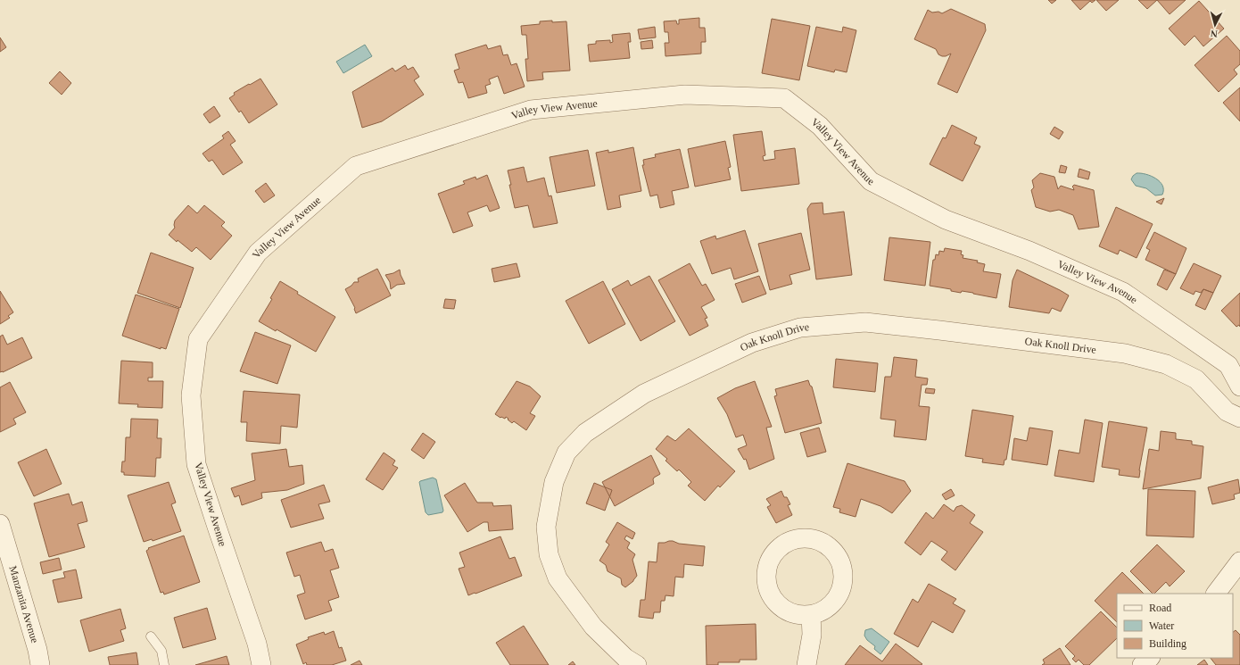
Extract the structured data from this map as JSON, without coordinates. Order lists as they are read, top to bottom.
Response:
{
  "streets": {
    "street": ["Valley View Avenue", "Oak Knoll Drive", "Manzanita Avenue"]
  },
  "legend": ["Road", "Water", "Building"],
  "north": "bottom"
}
